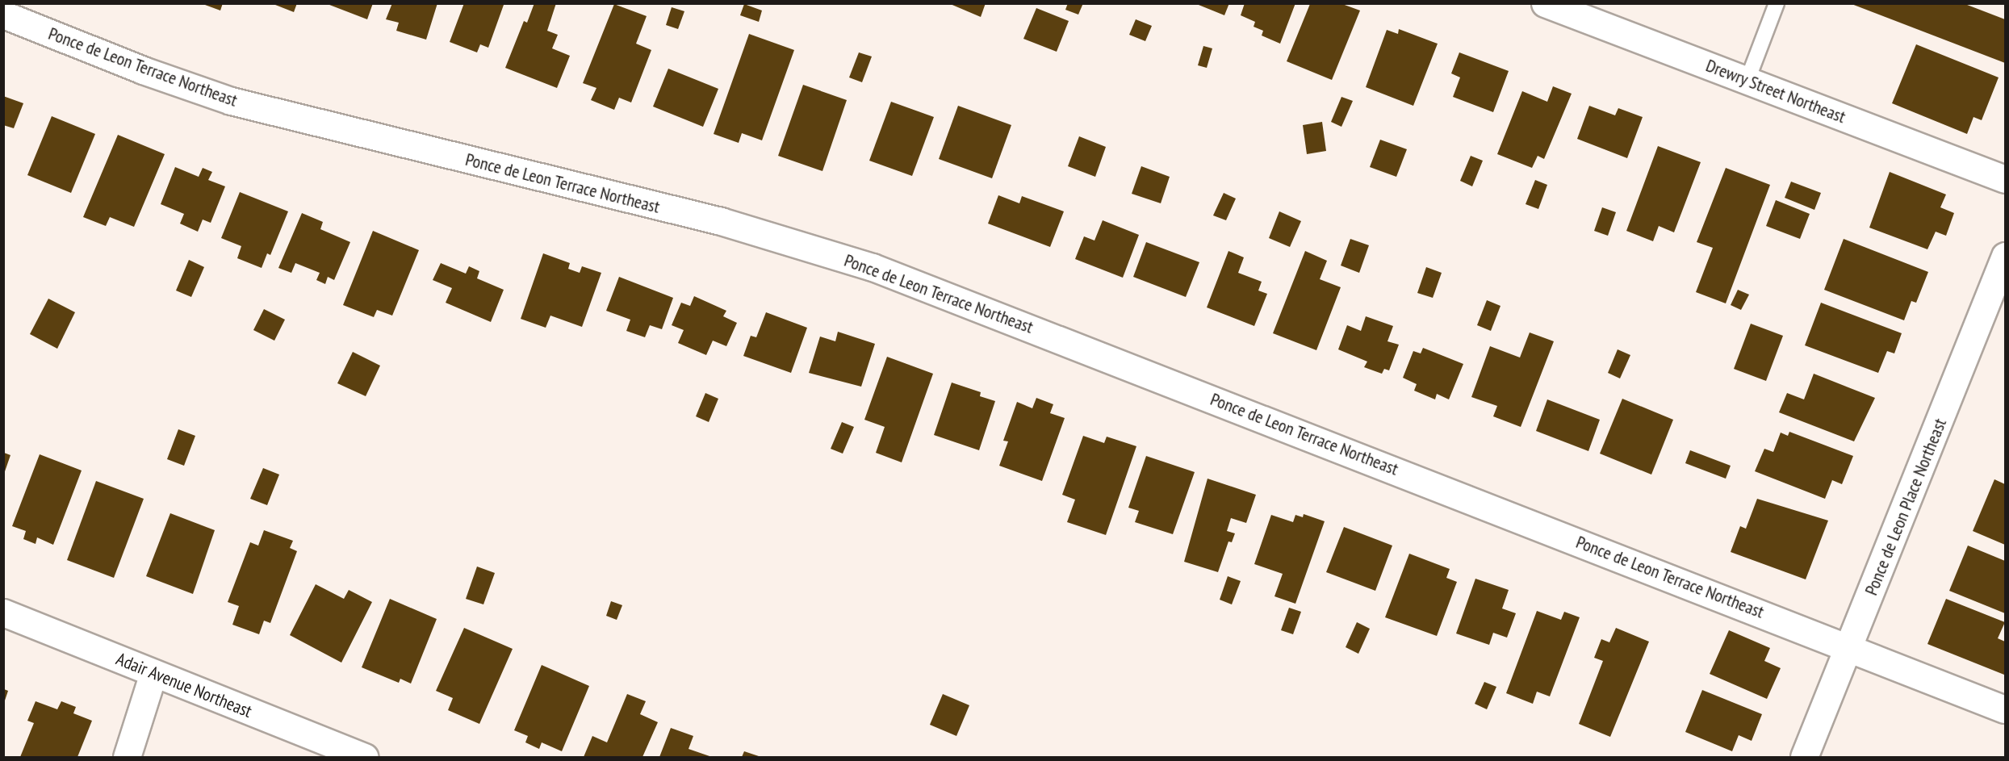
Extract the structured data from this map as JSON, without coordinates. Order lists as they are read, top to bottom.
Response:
{
  "streets": {
    "street": [
      "Ponce de Leon Terrace Northeast",
      "Drewry Street Northeast",
      "Ponce de Leon Place Northeast",
      "Adair Avenue Northeast"
    ]
  },
  "crossings": [
    ["Ponce de Leon Terrace Northeast", "Ponce de Leon Place Northeast"]
  ]
}
